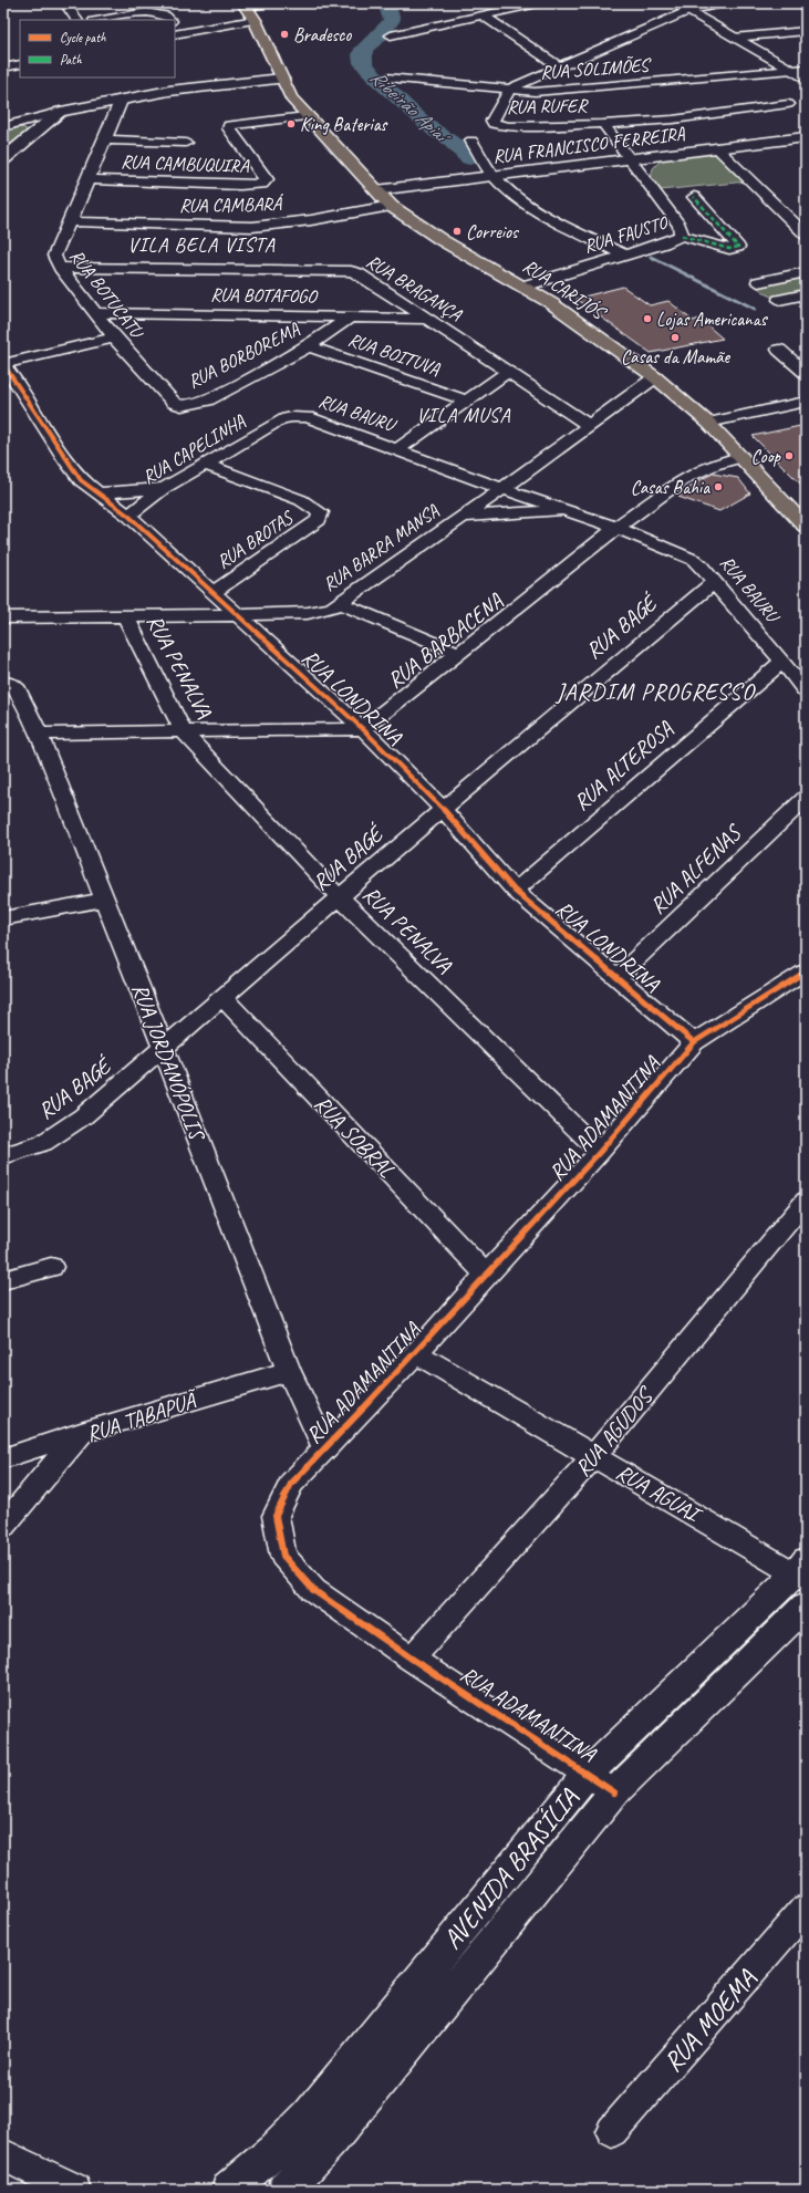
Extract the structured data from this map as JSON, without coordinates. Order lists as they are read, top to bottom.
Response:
{
  "streets": {
    "main road": ["RUA CARIJÓS"],
    "street": [
      "RUA SOLIMÕES",
      "RUA RUFER",
      "RUA FRANCISCO FERREIRA",
      "RUA CAMBUQUIRA",
      "RUA CAMBARÁ",
      "RUA FAUSTO",
      "RUA BRAGANÇA",
      "RUA BOTUCATU",
      "RUA BOTAFOGO",
      "RUA BOITUVA",
      "RUA BORBOREMA",
      "RUA BAURU",
      "RUA CAPELINHA",
      "RUA BROTAS",
      "RUA BARRA MANSA",
      "RUA BAGÉ",
      "RUA BARBACENA",
      "RUA PENALVA",
      "RUA LONDRINA",
      "RUA ALTEROSA",
      "RUA ALFENAS",
      "RUA JORDANÓPOLIS",
      "RUA ADAMANTINA",
      "RUA SOBRAL",
      "RUA TABAPUÃ",
      "RUA AGUDOS",
      "RUA AGUAI",
      "AVENIDA BRASÍLIA",
      "RUA MOEMA"
    ]
  },
  "crossings": [
    ["RUA SOLIMÕES", "RUA RUFER"],
    ["RUA RUFER", "RUA FAUSTO"],
    ["RUA FRANCISCO FERREIRA", "RUA FAUSTO"],
    ["RUA FRANCISCO FERREIRA", "RUA CARIJÓS"],
    ["RUA CAMBUQUIRA", "RUA CARIJÓS"],
    ["RUA CAMBUQUIRA", "RUA BOTUCATU"],
    ["RUA CAMBARÁ", "RUA CARIJÓS"],
    ["RUA CAMBARÁ", "RUA BOTUCATU"],
    ["RUA FAUSTO", "RUA CARIJÓS"],
    ["RUA BRAGANÇA", "RUA BOTUCATU"],
    ["RUA BRAGANÇA", "RUA BOTAFOGO"],
    ["RUA BRAGANÇA", "RUA BARRA MANSA"],
    ["RUA CARIJÓS", "RUA BARRA MANSA"],
    ["RUA CARIJÓS", "RUA BARBACENA"],
    ["RUA BOTUCATU", "RUA BOTAFOGO"],
    ["RUA BOTUCATU", "RUA BORBOREMA"],
    ["RUA BOTAFOGO", "RUA BORBOREMA"],
    ["RUA BOITUVA", "RUA BORBOREMA"],
    ["RUA BAURU", "RUA CAPELINHA"],
    ["RUA BAURU", "RUA BARRA MANSA"],
    ["RUA BAURU", "RUA BAGÉ"],
    ["RUA BAURU", "RUA BARBACENA"],
    ["RUA BAURU", "RUA ALTEROSA"],
    ["RUA CAPELINHA", "RUA BROTAS"],
    ["RUA CAPELINHA", "RUA LONDRINA"],
    ["RUA BROTAS", "RUA LONDRINA"],
    ["RUA BARRA MANSA", "RUA PENALVA"],
    ["RUA BARRA MANSA", "RUA LONDRINA"],
    ["RUA BAGÉ", "RUA PENALVA"],
    ["RUA BAGÉ", "RUA LONDRINA"],
    ["RUA BAGÉ", "RUA JORDANÓPOLIS"],
    ["RUA BAGÉ", "RUA SOBRAL"],
    ["RUA BARBACENA", "RUA LONDRINA"],
    ["RUA PENALVA", "RUA ADAMANTINA"],
    ["RUA LONDRINA", "RUA ALTEROSA"],
    ["RUA LONDRINA", "RUA ALFENAS"],
    ["RUA LONDRINA", "RUA ADAMANTINA"],
    ["RUA JORDANÓPOLIS", "RUA ADAMANTINA"],
    ["RUA JORDANÓPOLIS", "RUA TABAPUÃ"],
    ["RUA ADAMANTINA", "RUA SOBRAL"],
    ["RUA ADAMANTINA", "RUA AGUDOS"],
    ["RUA ADAMANTINA", "RUA AGUAI"],
    ["RUA ADAMANTINA", "AVENIDA BRASÍLIA"],
    ["RUA AGUDOS", "RUA AGUAI"],
    ["RUA AGUAI", "AVENIDA BRASÍLIA"]
  ],
  "districts": ["VILA BELA VISTA", "VILA MUSA", "JARDIM PROGRESSO"],
  "water": ["Ribeirão Apiaí"],
  "places": [
    "Bradesco",
    "King Baterias",
    "Correios",
    "Lojas Americanas",
    "Casas da Mamãe",
    "Coop",
    "Casas Bahia"
  ],
  "legend": ["Cycle path", "Path"]
}
